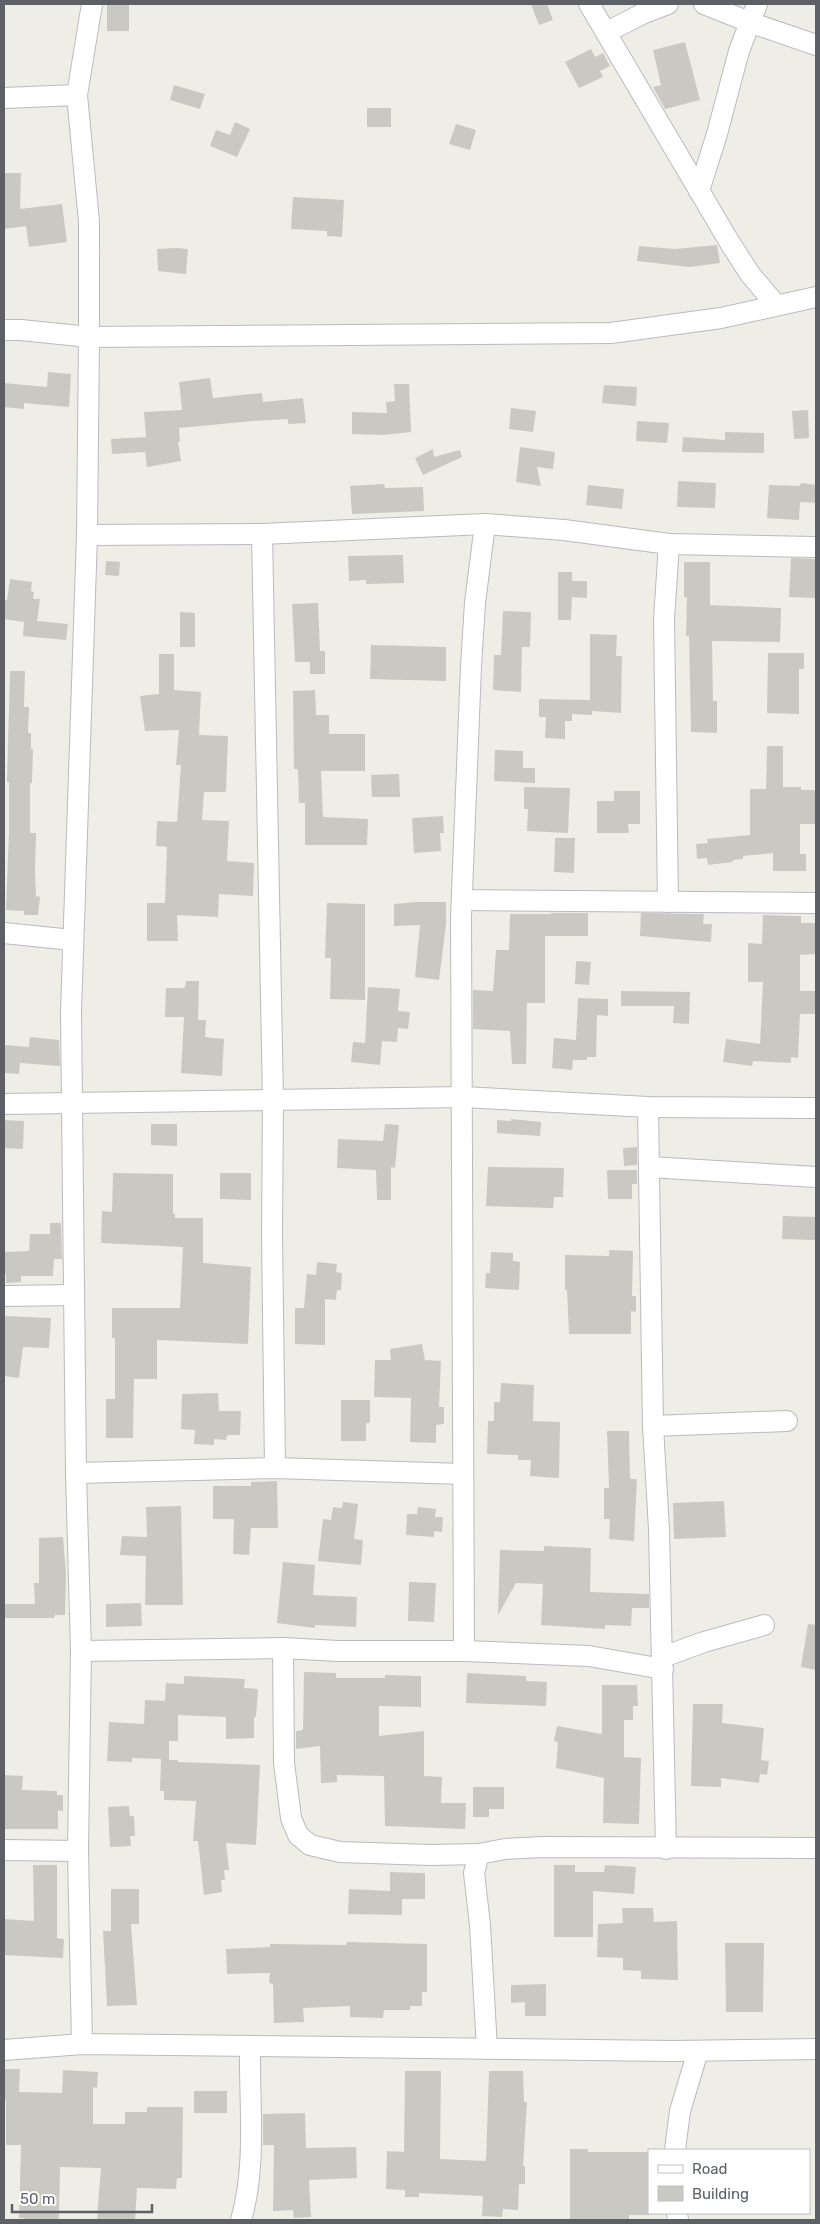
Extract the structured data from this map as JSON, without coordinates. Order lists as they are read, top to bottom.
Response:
{
  "legend": ["Road", "Building"],
  "scale_bar": "50 m"
}
